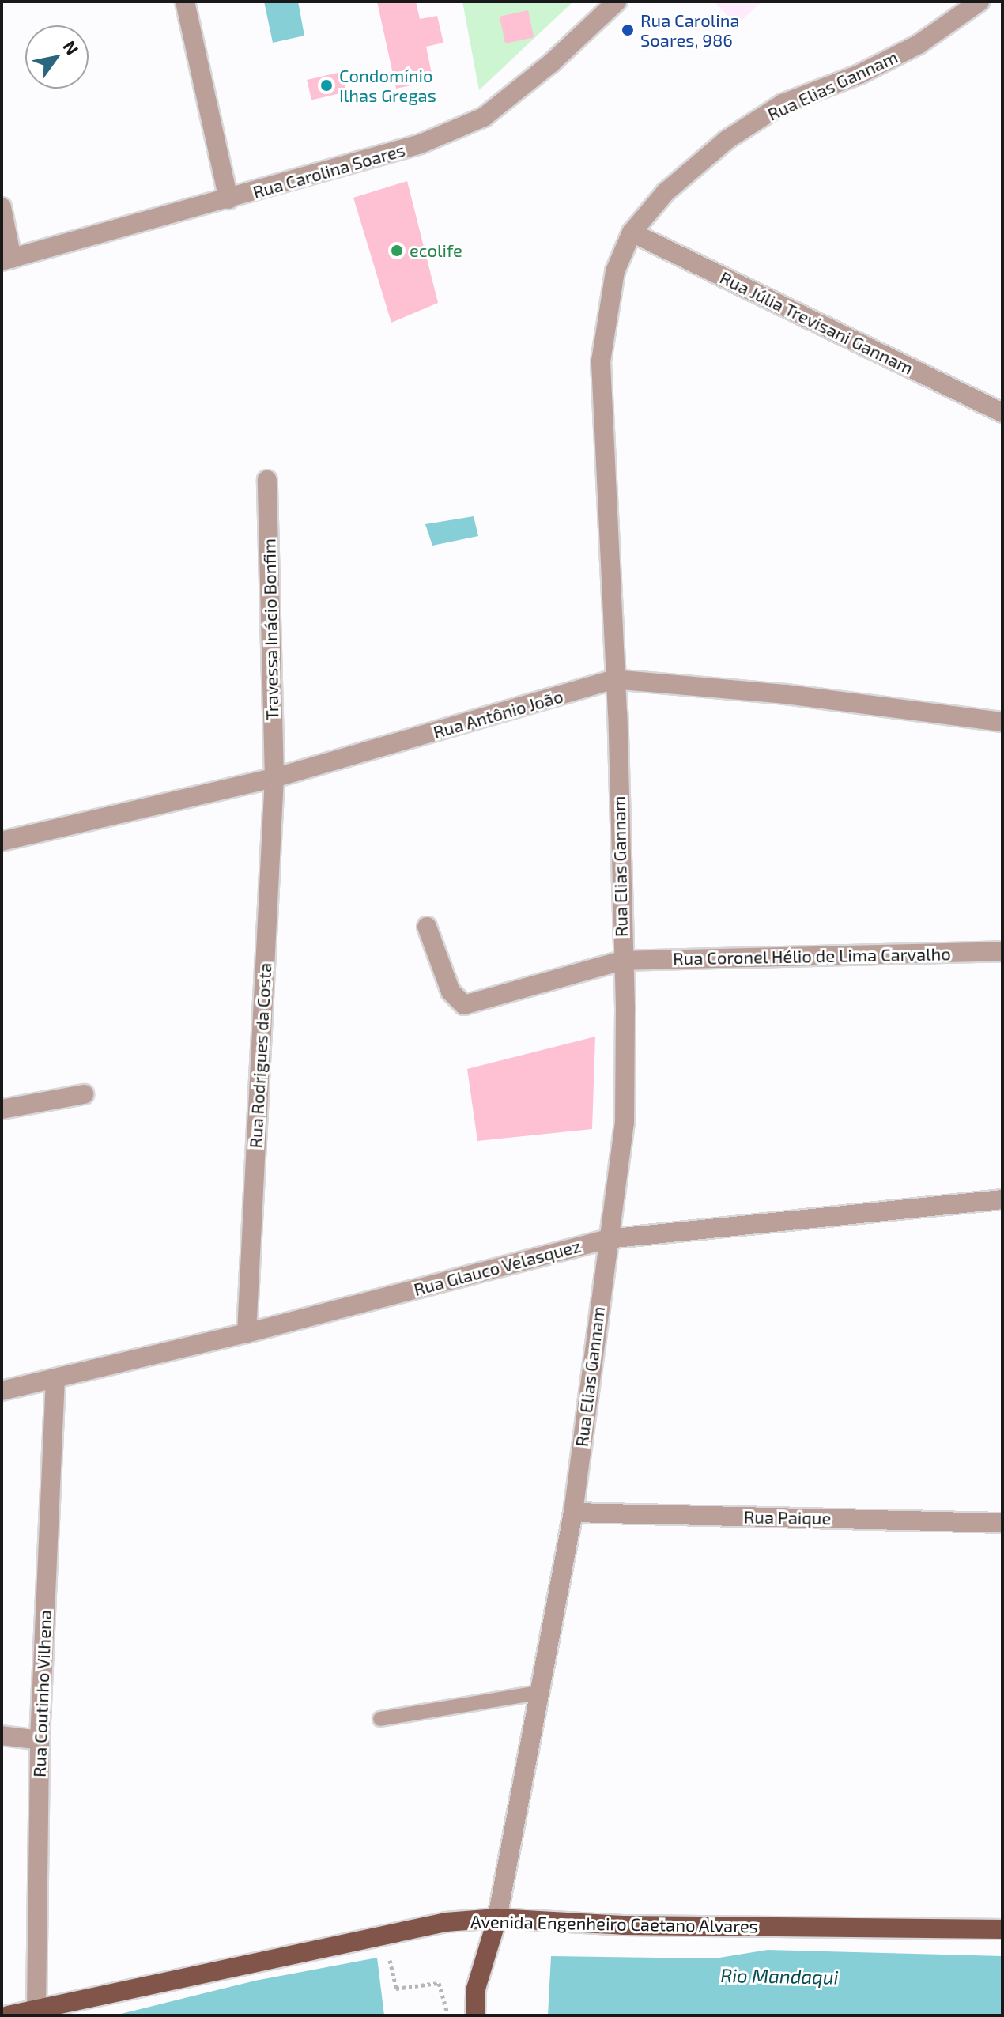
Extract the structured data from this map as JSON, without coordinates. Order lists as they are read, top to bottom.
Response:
{
  "streets": {
    "main road": ["Avenida Engenheiro Caetano Alvares"],
    "street": [
      "Rua Elias Gannam",
      "Rua Carolina Soares",
      "Rua Júlia Trevisani Gannam",
      "Travessa Inácio Bonfim",
      "Rua Antônio João",
      "Rua Coronel Hélio de Lima Carvalho",
      "Rua Rodrigues da Costa",
      "Rua Glauco Velasquez",
      "Rua Paique",
      "Rua Coutinho Vilhena"
    ]
  },
  "crossings": [
    ["Rua Elias Gannam", "Rua Júlia Trevisani Gannam"],
    ["Rua Elias Gannam", "Rua Antônio João"],
    ["Rua Elias Gannam", "Rua Coronel Hélio de Lima Carvalho"],
    ["Rua Elias Gannam", "Rua Glauco Velasquez"],
    ["Rua Elias Gannam", "Rua Paique"],
    ["Rua Elias Gannam", "Avenida Engenheiro Caetano Alvares"],
    ["Travessa Inácio Bonfim", "Rua Antônio João"],
    ["Travessa Inácio Bonfim", "Rua Rodrigues da Costa"],
    ["Rua Antônio João", "Rua Rodrigues da Costa"],
    ["Rua Rodrigues da Costa", "Rua Glauco Velasquez"],
    ["Rua Glauco Velasquez", "Rua Coutinho Vilhena"],
    ["Rua Coutinho Vilhena", "Avenida Engenheiro Caetano Alvares"]
  ],
  "water": ["Rio Mandaqui"],
  "places": ["Rua Carolina Soares, 986", "Condomínio Ilhas Gregas", "ecolife"],
  "north": "top right"
}
